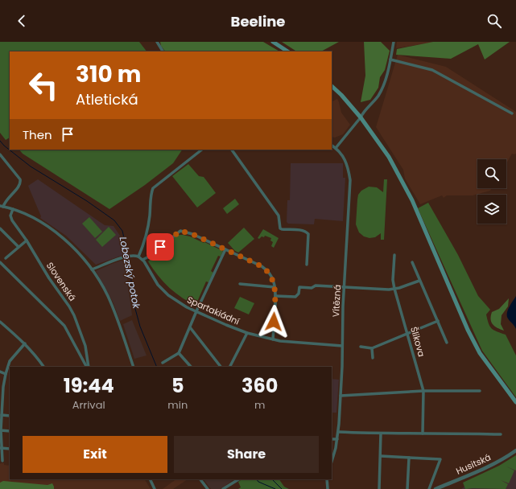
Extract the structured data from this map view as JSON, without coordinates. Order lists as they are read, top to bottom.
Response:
{
  "streets": {
    "street": [
      "Slovenská",
      "Vítězná",
      "Spartakiádní",
      "Šlikova",
      "Husitská"
    ]
  },
  "crossings": [
    ["Vítězná", "Spartakiádní"]
  ],
  "water": ["Lobezský potok"],
  "page": {
    "header": "Beeline",
    "turn": ["310 m", "Atletická"],
    "then": "Then",
    "eta": [
      "19:44",
      "Arrival",
      "5",
      "min",
      "360",
      "m"
    ],
    "buttons": ["Exit", "Share"]
  }
}
